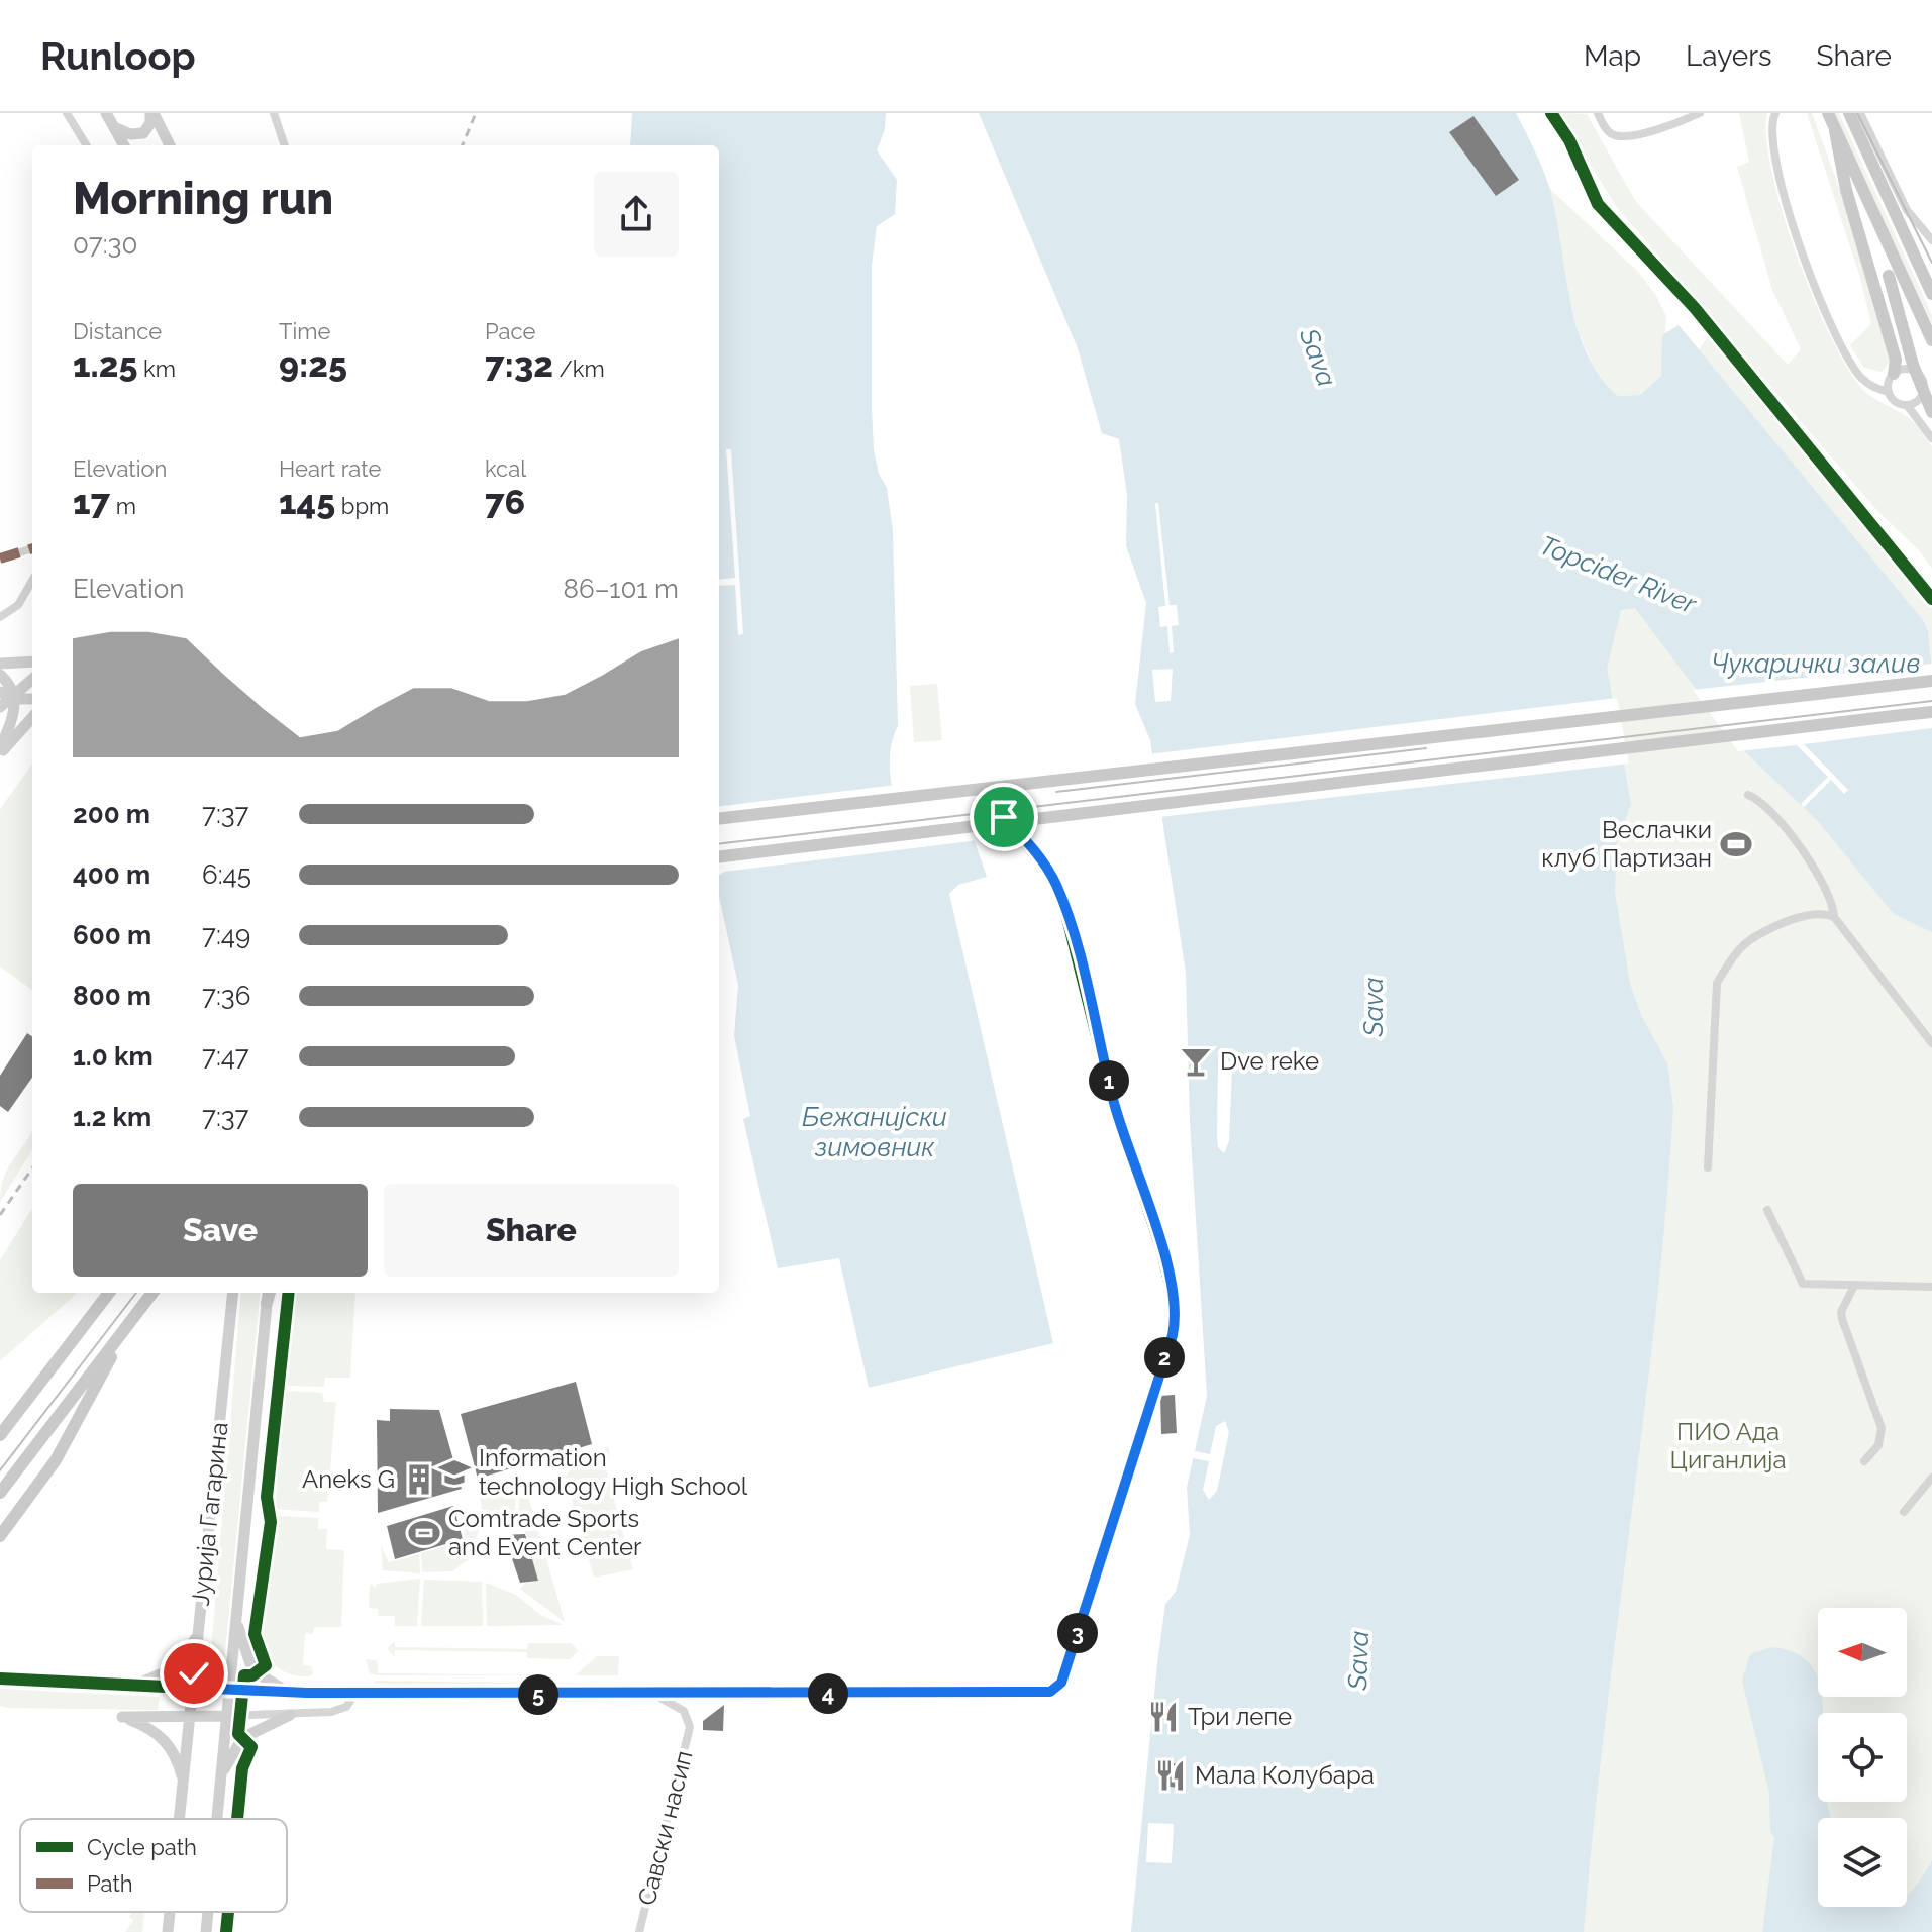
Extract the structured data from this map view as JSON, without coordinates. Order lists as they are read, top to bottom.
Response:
{
  "streets": {
    "main road": ["Јурија Гагарина"],
    "street": ["Савски насип"]
  },
  "water": [
    "Sava",
    "Topcider River",
    "Чукарички залив",
    "Бежанијски зимовник"
  ],
  "parks": ["ПИО Ада Циганлија"],
  "places": {
    "sports": ["Веслачки клуб Партизан", "Comtrade Sports and Event Center"],
    "bar": ["Dve reke"],
    "school or university": ["Information technology High School"],
    "building": ["Aneks G"],
    "restaurant": ["Три лепе", "Мала Колубара"]
  },
  "legend": ["Cycle path", "Path"],
  "north": "left",
  "page": {
    "header": "Runloop",
    "nav": ["Map", "Layers", "Share"],
    "heading": ["Morning run", "07:30"],
    "stats": [
      ["Distance", "1.25 km"],
      ["Time", "9:25"],
      ["Pace", "7:32 /km"],
      ["Elevation", "17 m"],
      ["Heart rate", "145 bpm"],
      ["kcal", "76"]
    ],
    "chart": ["Elevation", "86–101 m"],
    "list": [
      {
        "name": "200 m",
        "note": "7:37"
      },
      {
        "name": "400 m",
        "note": "6:45"
      },
      {
        "name": "600 m",
        "note": "7:49"
      },
      {
        "name": "800 m",
        "note": "7:36"
      },
      {
        "name": "1.0 km",
        "note": "7:47"
      },
      {
        "name": "1.2 km",
        "note": "7:37"
      }
    ],
    "pins": [
      "1",
      "2",
      "3",
      "4",
      "5"
    ],
    "buttons": ["Save", "Share"]
  }
}
